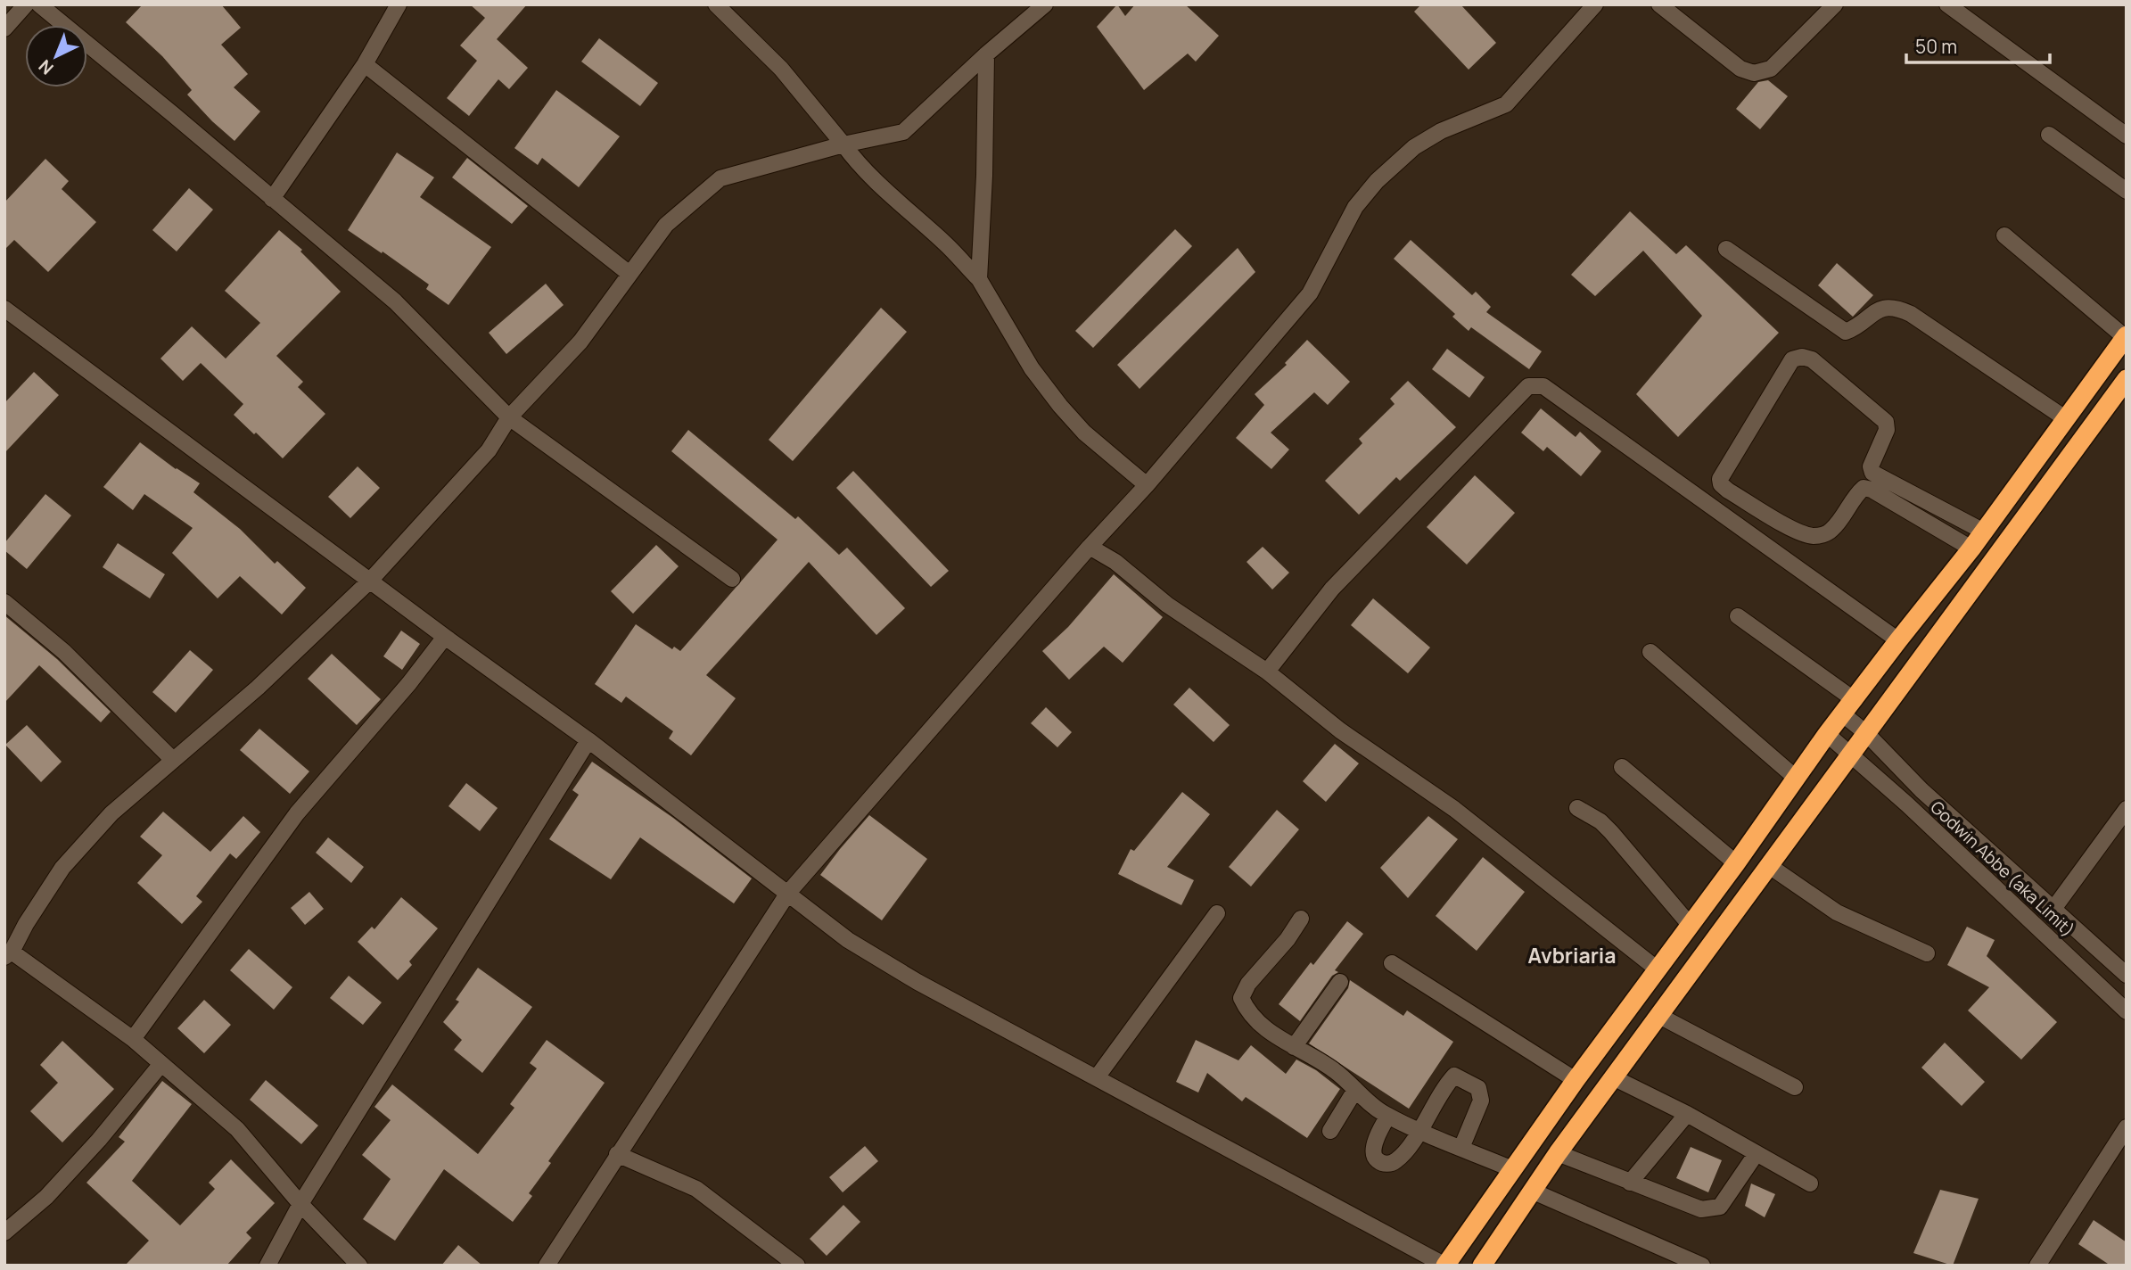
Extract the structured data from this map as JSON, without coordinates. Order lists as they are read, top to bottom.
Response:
{
  "streets": {
    "street": ["Godwin Abbe (aka Limit)"]
  },
  "districts": ["Avbriaria"],
  "scale_bar": "50 m",
  "north": "bottom left"
}
